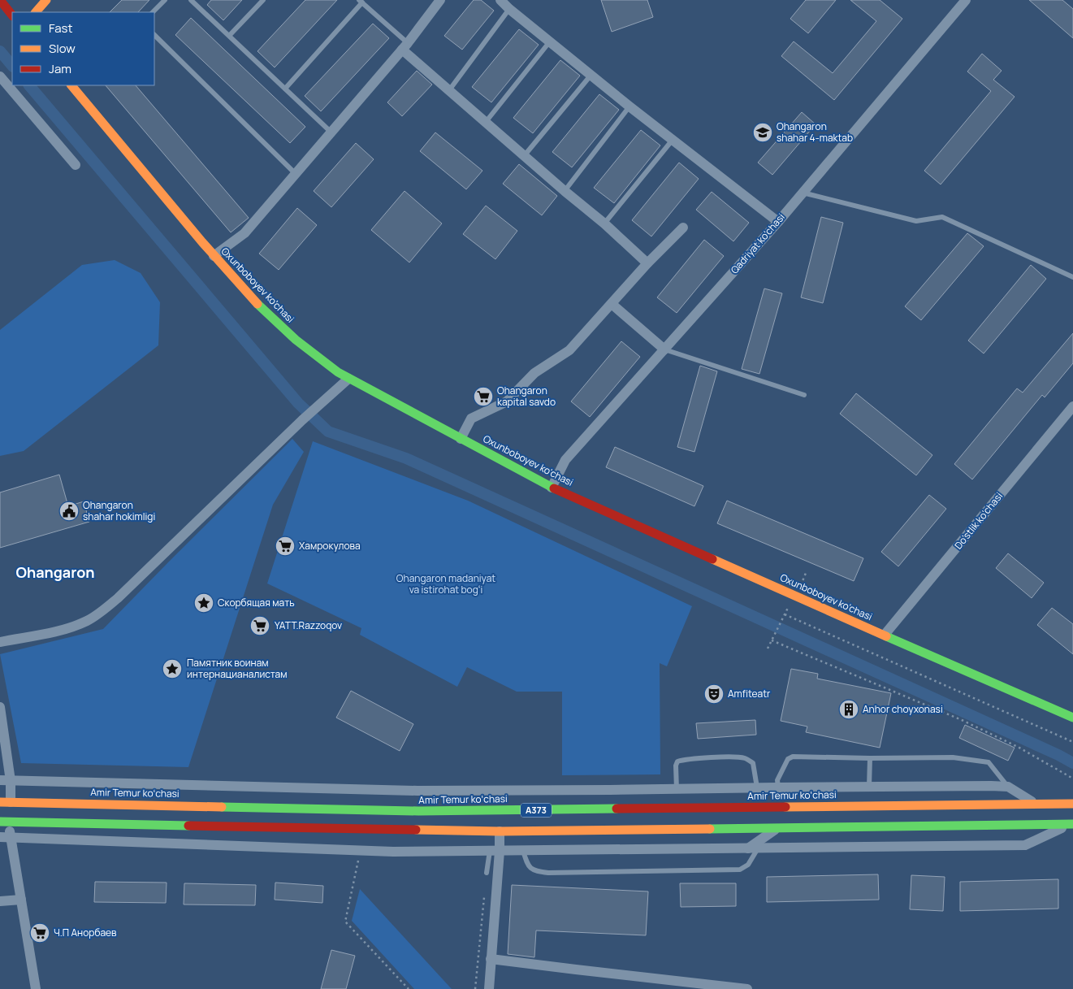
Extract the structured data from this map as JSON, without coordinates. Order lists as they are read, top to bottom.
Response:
{
  "streets": {
    "main road": ["Oxunboboyev ko'chasi", "Amir Temur koʻchasi", "A373"],
    "street": ["Qadriyat ko'chasi", "Do'stlik ko'chasi"]
  },
  "crossings": [
    ["Qadriyat ko'chasi", "Oxunboboyev ko'chasi"],
    ["Oxunboboyev ko'chasi", "Do'stlik ko'chasi"]
  ],
  "districts": ["Ohangaron"],
  "parks": ["Ohangaron madaniyat va istirohat bogʻi"],
  "places": {
    "school or university": ["Ohangaron shahar 4-maktab"],
    "supermarket": [
      "Ohangaron kapital savdo",
      "Хамрокулова",
      "YATT.Razzoqov",
      "Ч.П Анорбаев"
    ],
    "public building": ["Ohangaron shahar hokimligi"],
    "place": ["Скорбящая мать", "Памятник воинам интернацианалистам"],
    "theatre": ["Amfiteatr"],
    "building": ["Anhor choyxonasi"]
  },
  "legend": ["Fast", "Slow", "Jam"]
}
